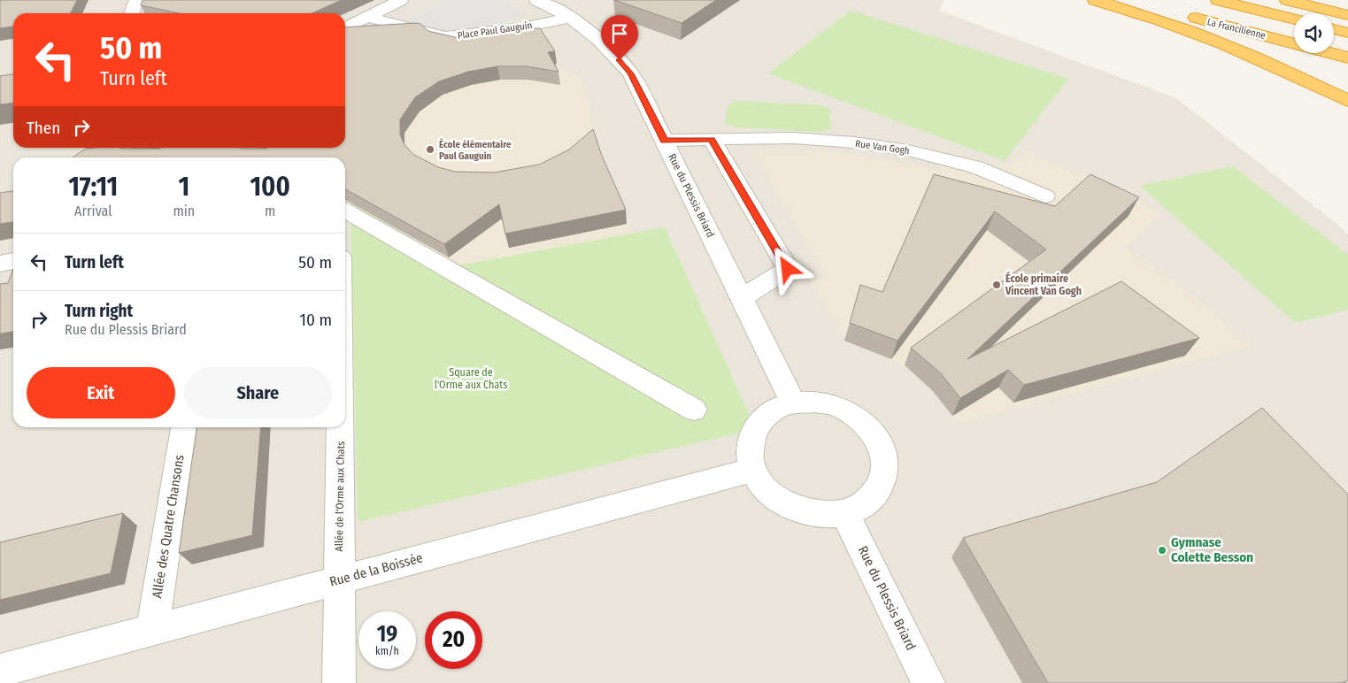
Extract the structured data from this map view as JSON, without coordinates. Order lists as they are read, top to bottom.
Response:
{
  "streets": {
    "highway": ["La Francilienne"],
    "street": [
      "Place Paul Gauguin",
      "Rue Van Gogh",
      "Rue du Plessis Briard",
      "Allée de l'Orme aux Chats",
      "Allée des Quatre Chansons",
      "Rue de la Boissée"
    ]
  },
  "crossings": [
    ["Place Paul Gauguin", "Rue du Plessis Briard"],
    ["Rue Van Gogh", "Rue du Plessis Briard"],
    ["Rue du Plessis Briard", "Rue de la Boissée"],
    ["Allée de l'Orme aux Chats", "Rue de la Boissée"],
    ["Allée des Quatre Chansons", "Rue de la Boissée"]
  ],
  "parks": ["Square de l'Orme aux Chats"],
  "places": ["École élémentaire Paul Gauguin", "École primaire Vincent Van Gogh", "Gymnase Colette Besson"],
  "page": {
    "turn": ["50 m", "Turn left"],
    "then": "Then",
    "eta": [
      "17:11",
      "Arrival",
      "1",
      "min",
      "100",
      "m"
    ],
    "list": [
      {
        "name": "Turn left",
        "value": "50 m"
      },
      {
        "name": "Turn right",
        "note": "Rue du Plessis Briard",
        "value": "10 m"
      }
    ],
    "buttons": ["Exit", "Share"],
    "speed": "19 km/h",
    "limit": "20"
  }
}
